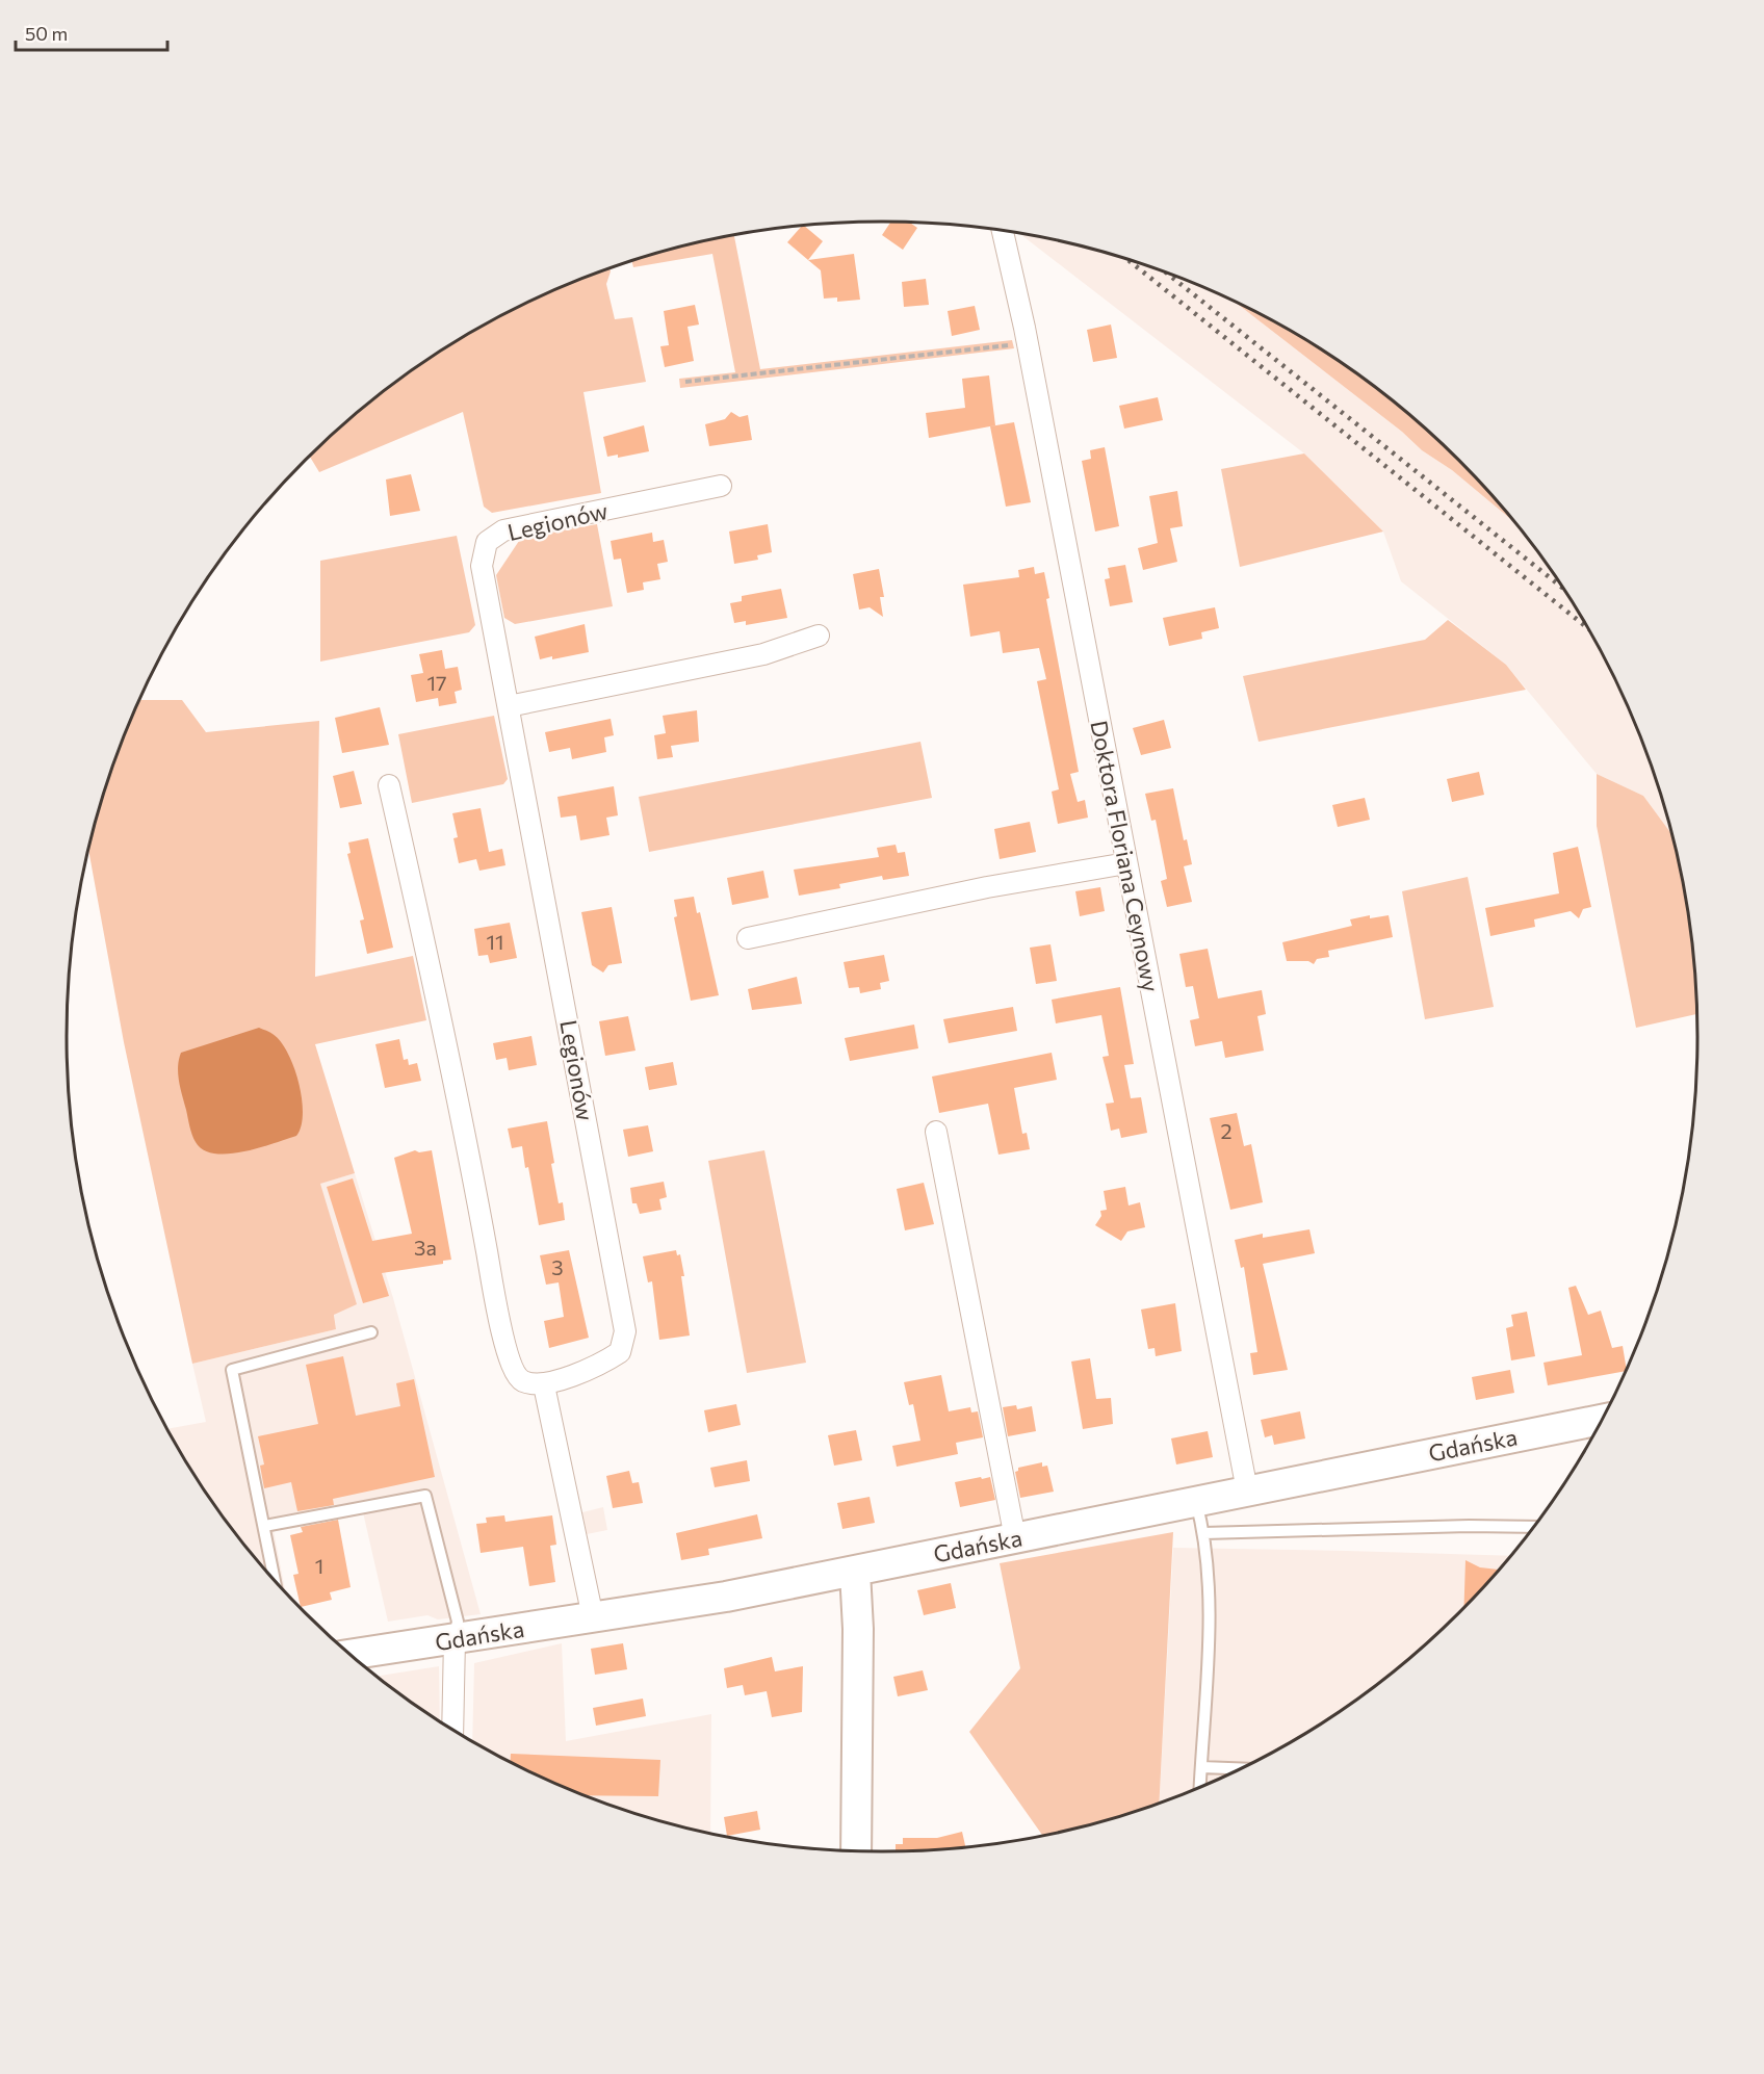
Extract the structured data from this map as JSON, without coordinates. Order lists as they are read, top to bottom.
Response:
{
  "streets": {
    "main road": ["Gdańska"],
    "street": ["Legionów", "Doktora Floriana Ceynowy"]
  },
  "crossings": [
    ["Doktora Floriana Ceynowy", "Gdańska"]
  ],
  "house_numbers": [
    "17",
    "11",
    "2",
    "3a",
    "3",
    "1"
  ],
  "scale_bar": "50 m"
}
